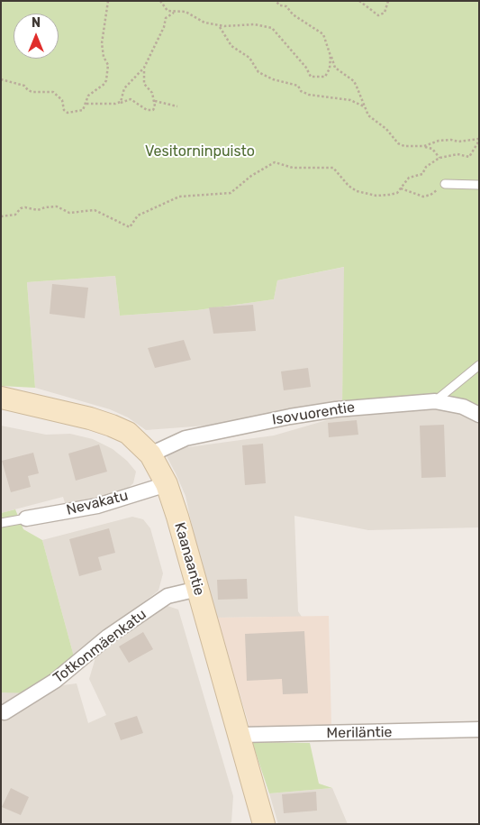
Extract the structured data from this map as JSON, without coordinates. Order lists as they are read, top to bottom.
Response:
{
  "streets": {
    "street": [
      "Isovuorentie",
      "Nevakatu",
      "Kaanaantie",
      "Totkonmäenkatu",
      "Meriläntie"
    ]
  },
  "crossings": [
    ["Isovuorentie", "Kaanaantie"],
    ["Nevakatu", "Kaanaantie"],
    ["Kaanaantie", "Totkonmäenkatu"],
    ["Kaanaantie", "Meriläntie"]
  ],
  "parks": ["Vesitorninpuisto"],
  "north": "top"
}
